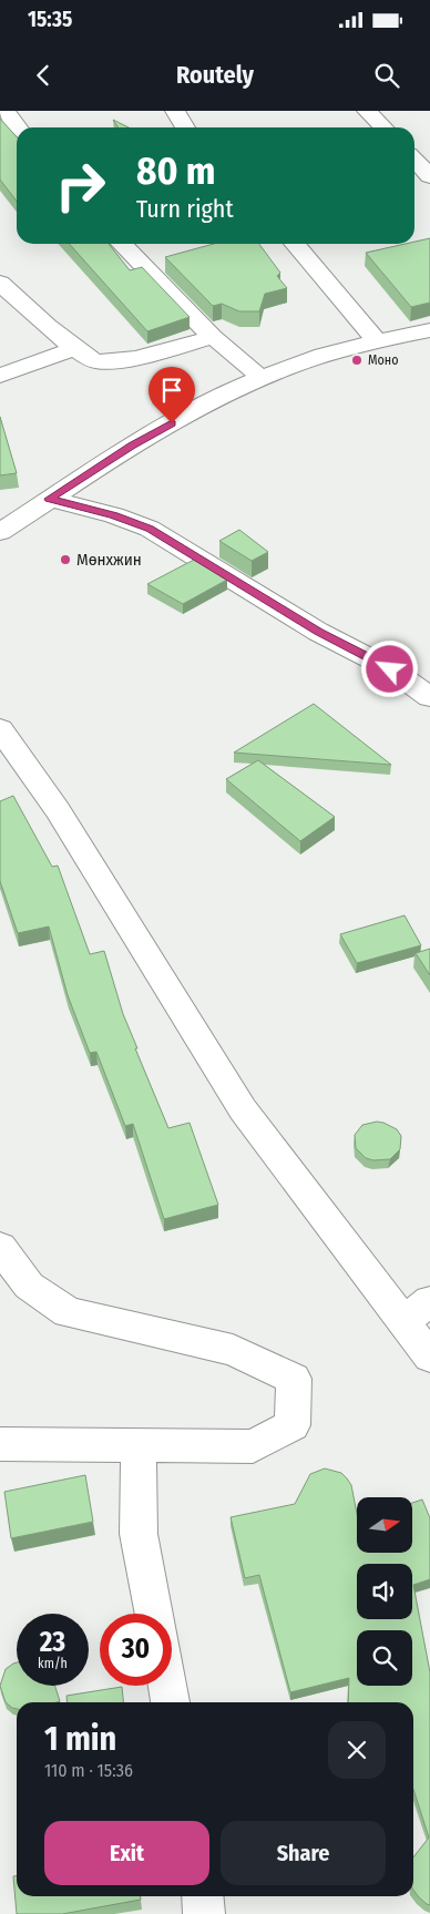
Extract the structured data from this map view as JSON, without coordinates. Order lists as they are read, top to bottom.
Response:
{
  "places": ["Моно", "Мөнхжин"],
  "north": "right",
  "page": {
    "status": "15:35",
    "header": "Routely",
    "turn": ["80 m", "Turn right"],
    "speed": "23 km/h",
    "limit": "30",
    "heading": ["1 min", "110 m · 15:36"],
    "buttons": ["Exit", "Share"]
  }
}
